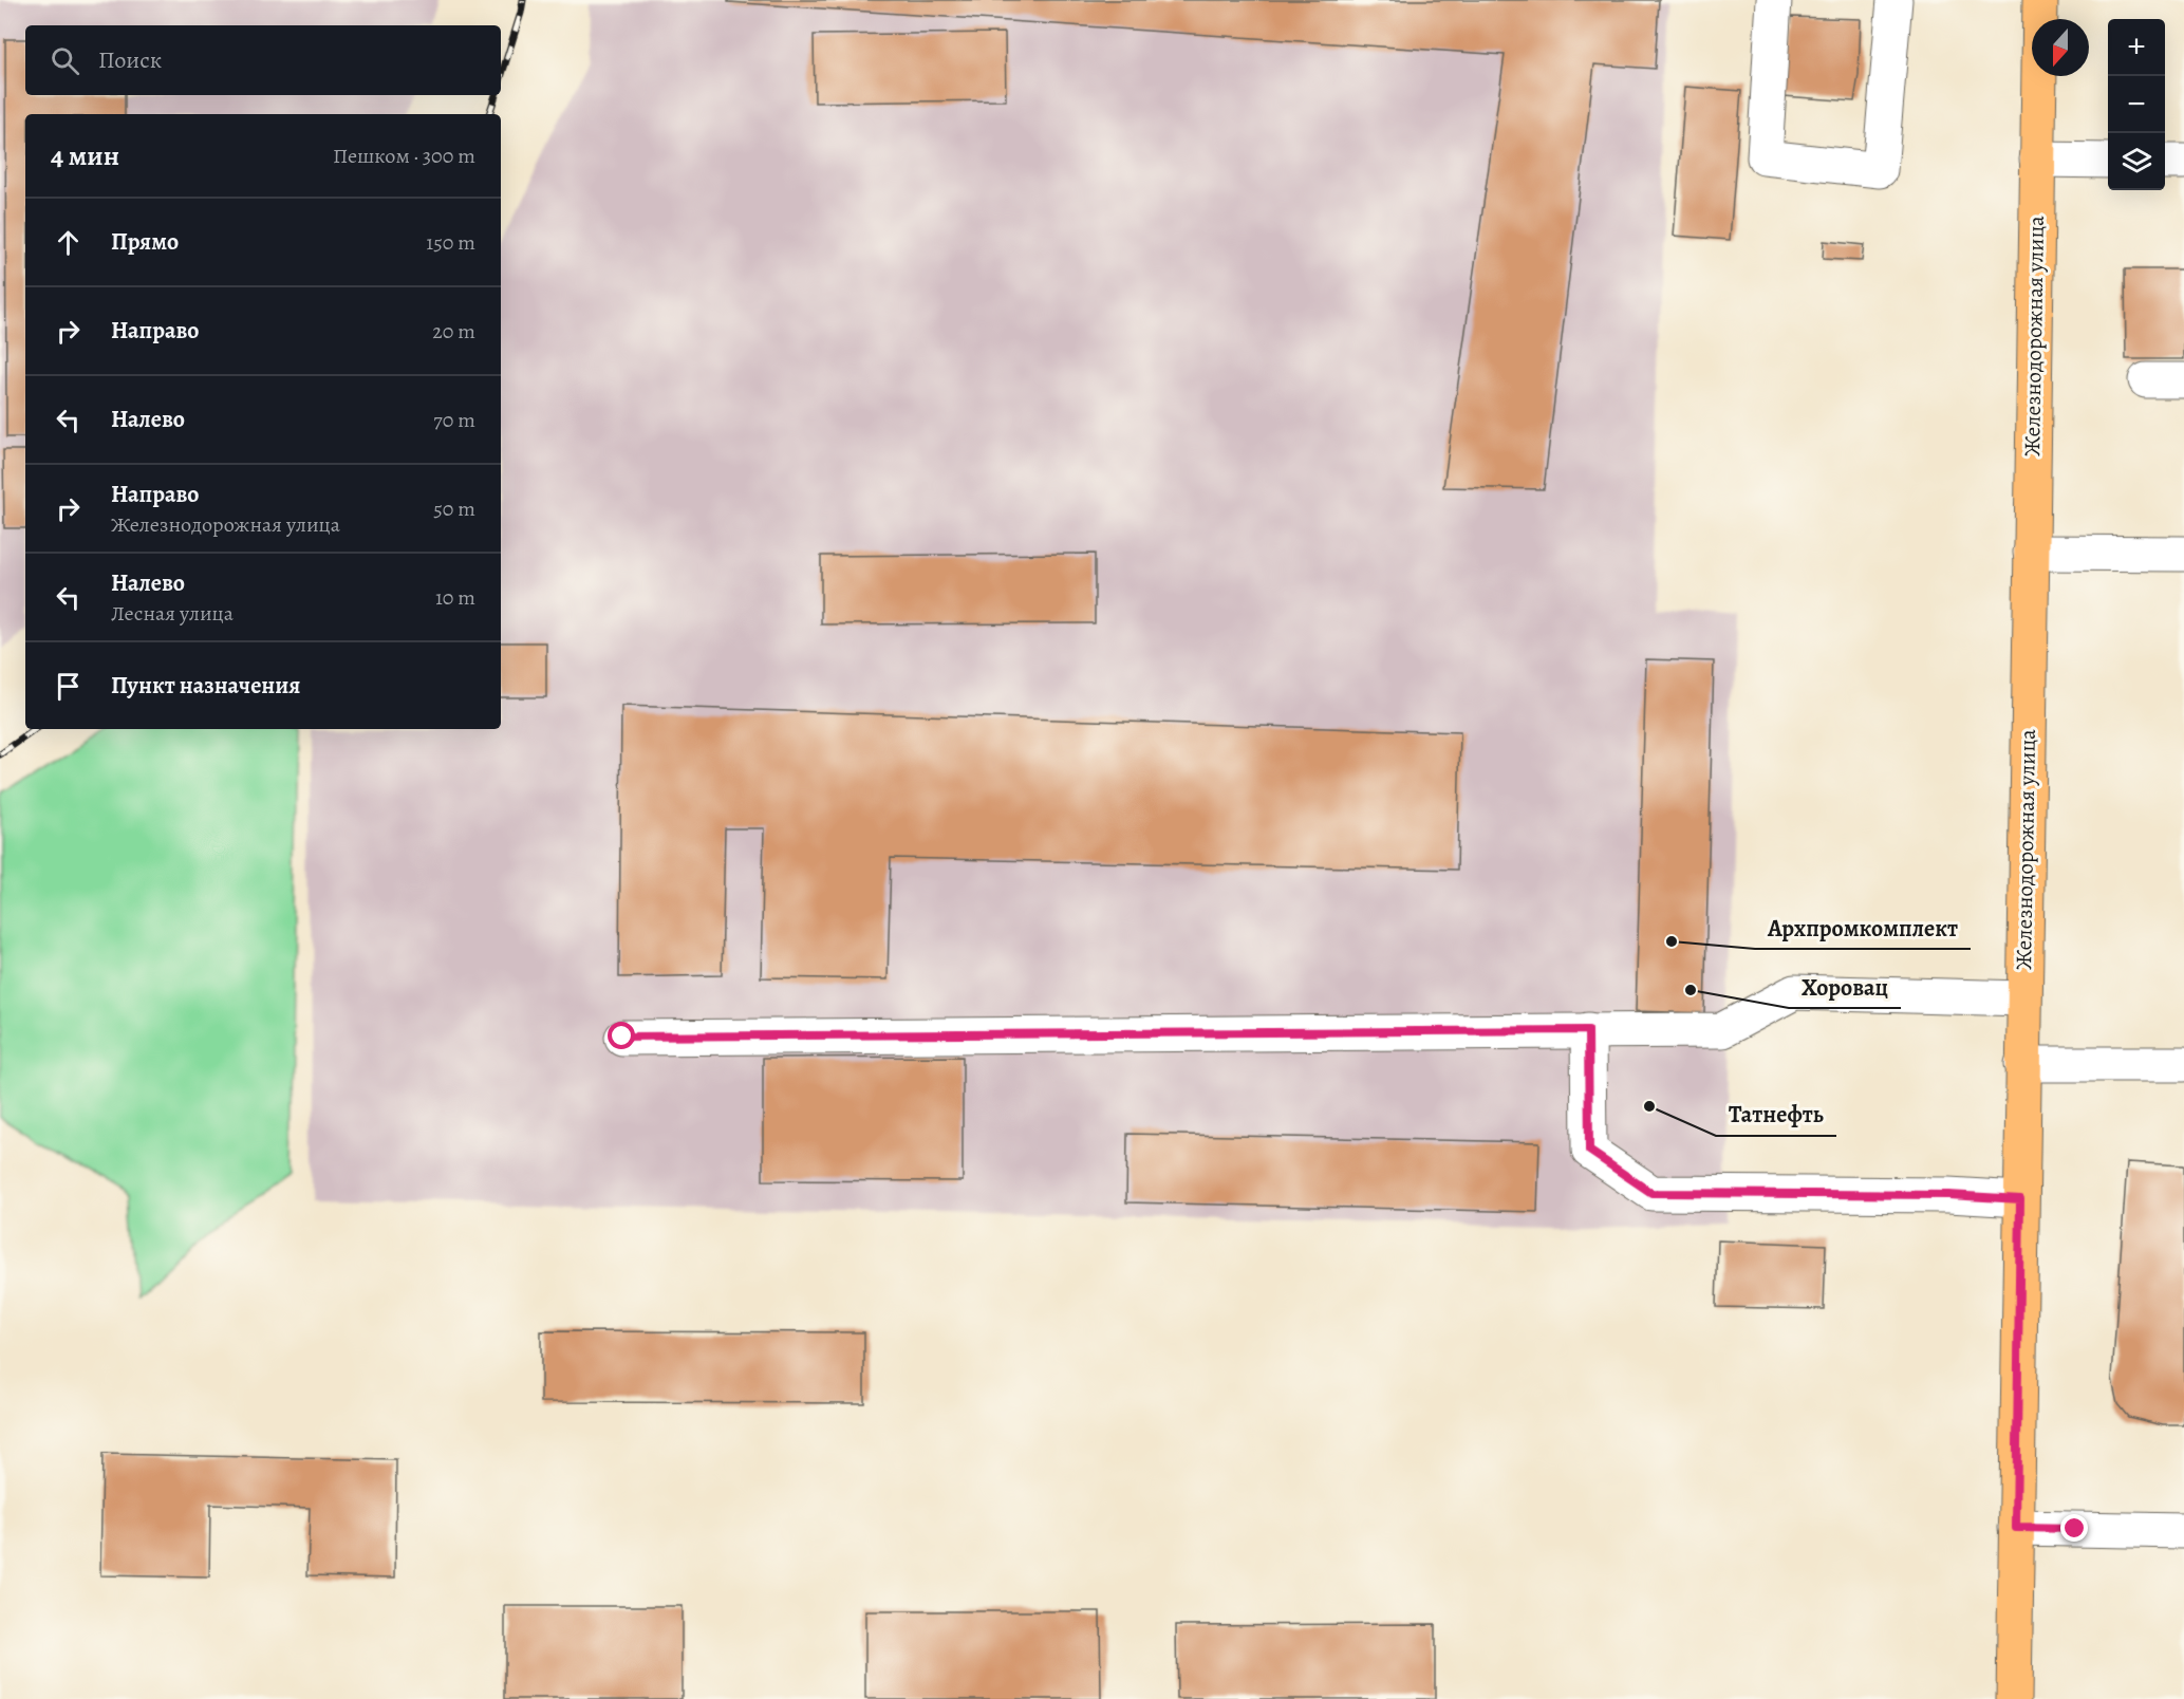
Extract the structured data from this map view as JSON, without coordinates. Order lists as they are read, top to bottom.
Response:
{
  "streets": {
    "main road": ["Железнодорожная улица"]
  },
  "places": ["Архпромкомплект", "Хоровац", "Татнефть"],
  "north": "bottom",
  "page": {
    "map_buttons": ["+", "−"],
    "search": "Поиск",
    "heading": ["4 мин", "Пешком · 300 m"],
    "list": [
      ["Прямо", "150 m"],
      ["Направо", "20 m"],
      ["Налево", "70 m"],
      ["Направо", "Железнодорожная улица", "50 m"],
      ["Налево", "Лесная улица", "10 m"],
      "Пункт назначения"
    ]
  }
}
